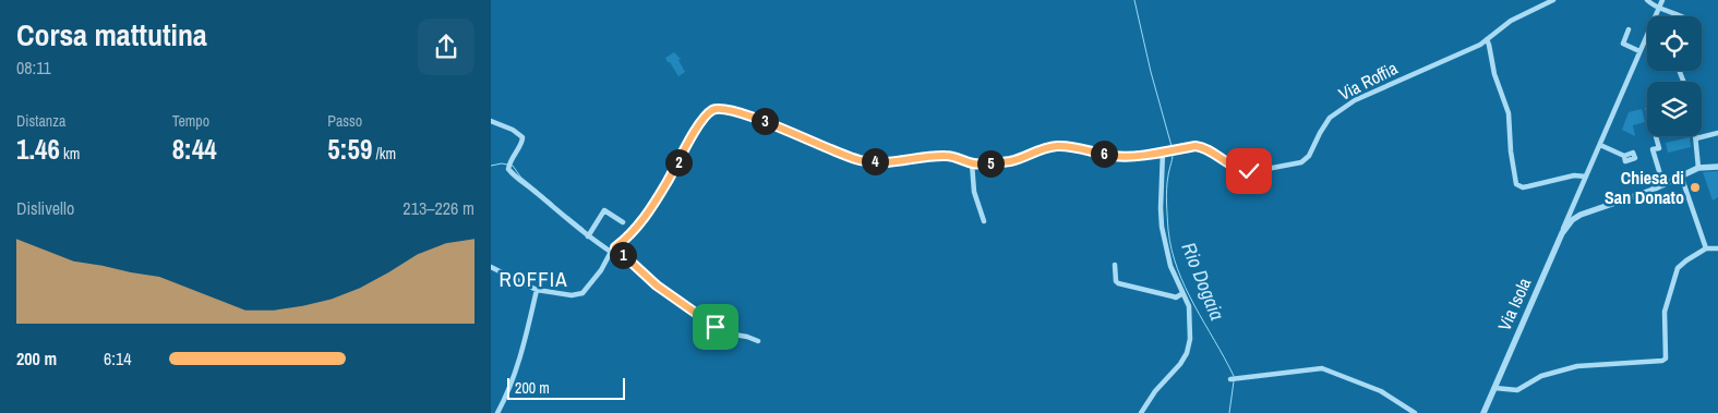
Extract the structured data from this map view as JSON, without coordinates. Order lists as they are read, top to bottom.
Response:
{
  "streets": {
    "street": ["Via Roffia", "Via Isola"]
  },
  "districts": ["ROFFIA"],
  "water": ["Rio Dogaia"],
  "places": ["Chiesa di San Donato"],
  "scale_bar": "200 m",
  "page": {
    "heading": ["Corsa mattutina", "08:11"],
    "stats": [
      ["Distanza", "1.46 km"],
      ["Tempo", "8:44"],
      ["Passo", "5:59 /km"]
    ],
    "pins": [
      "3",
      "6",
      "4",
      "2",
      "5",
      "1"
    ],
    "chart": ["Dislivello", "213–226 m"],
    "list": [
      {
        "name": "200 m",
        "note": "6:14"
      }
    ],
    "scale": "200 m"
  }
}
